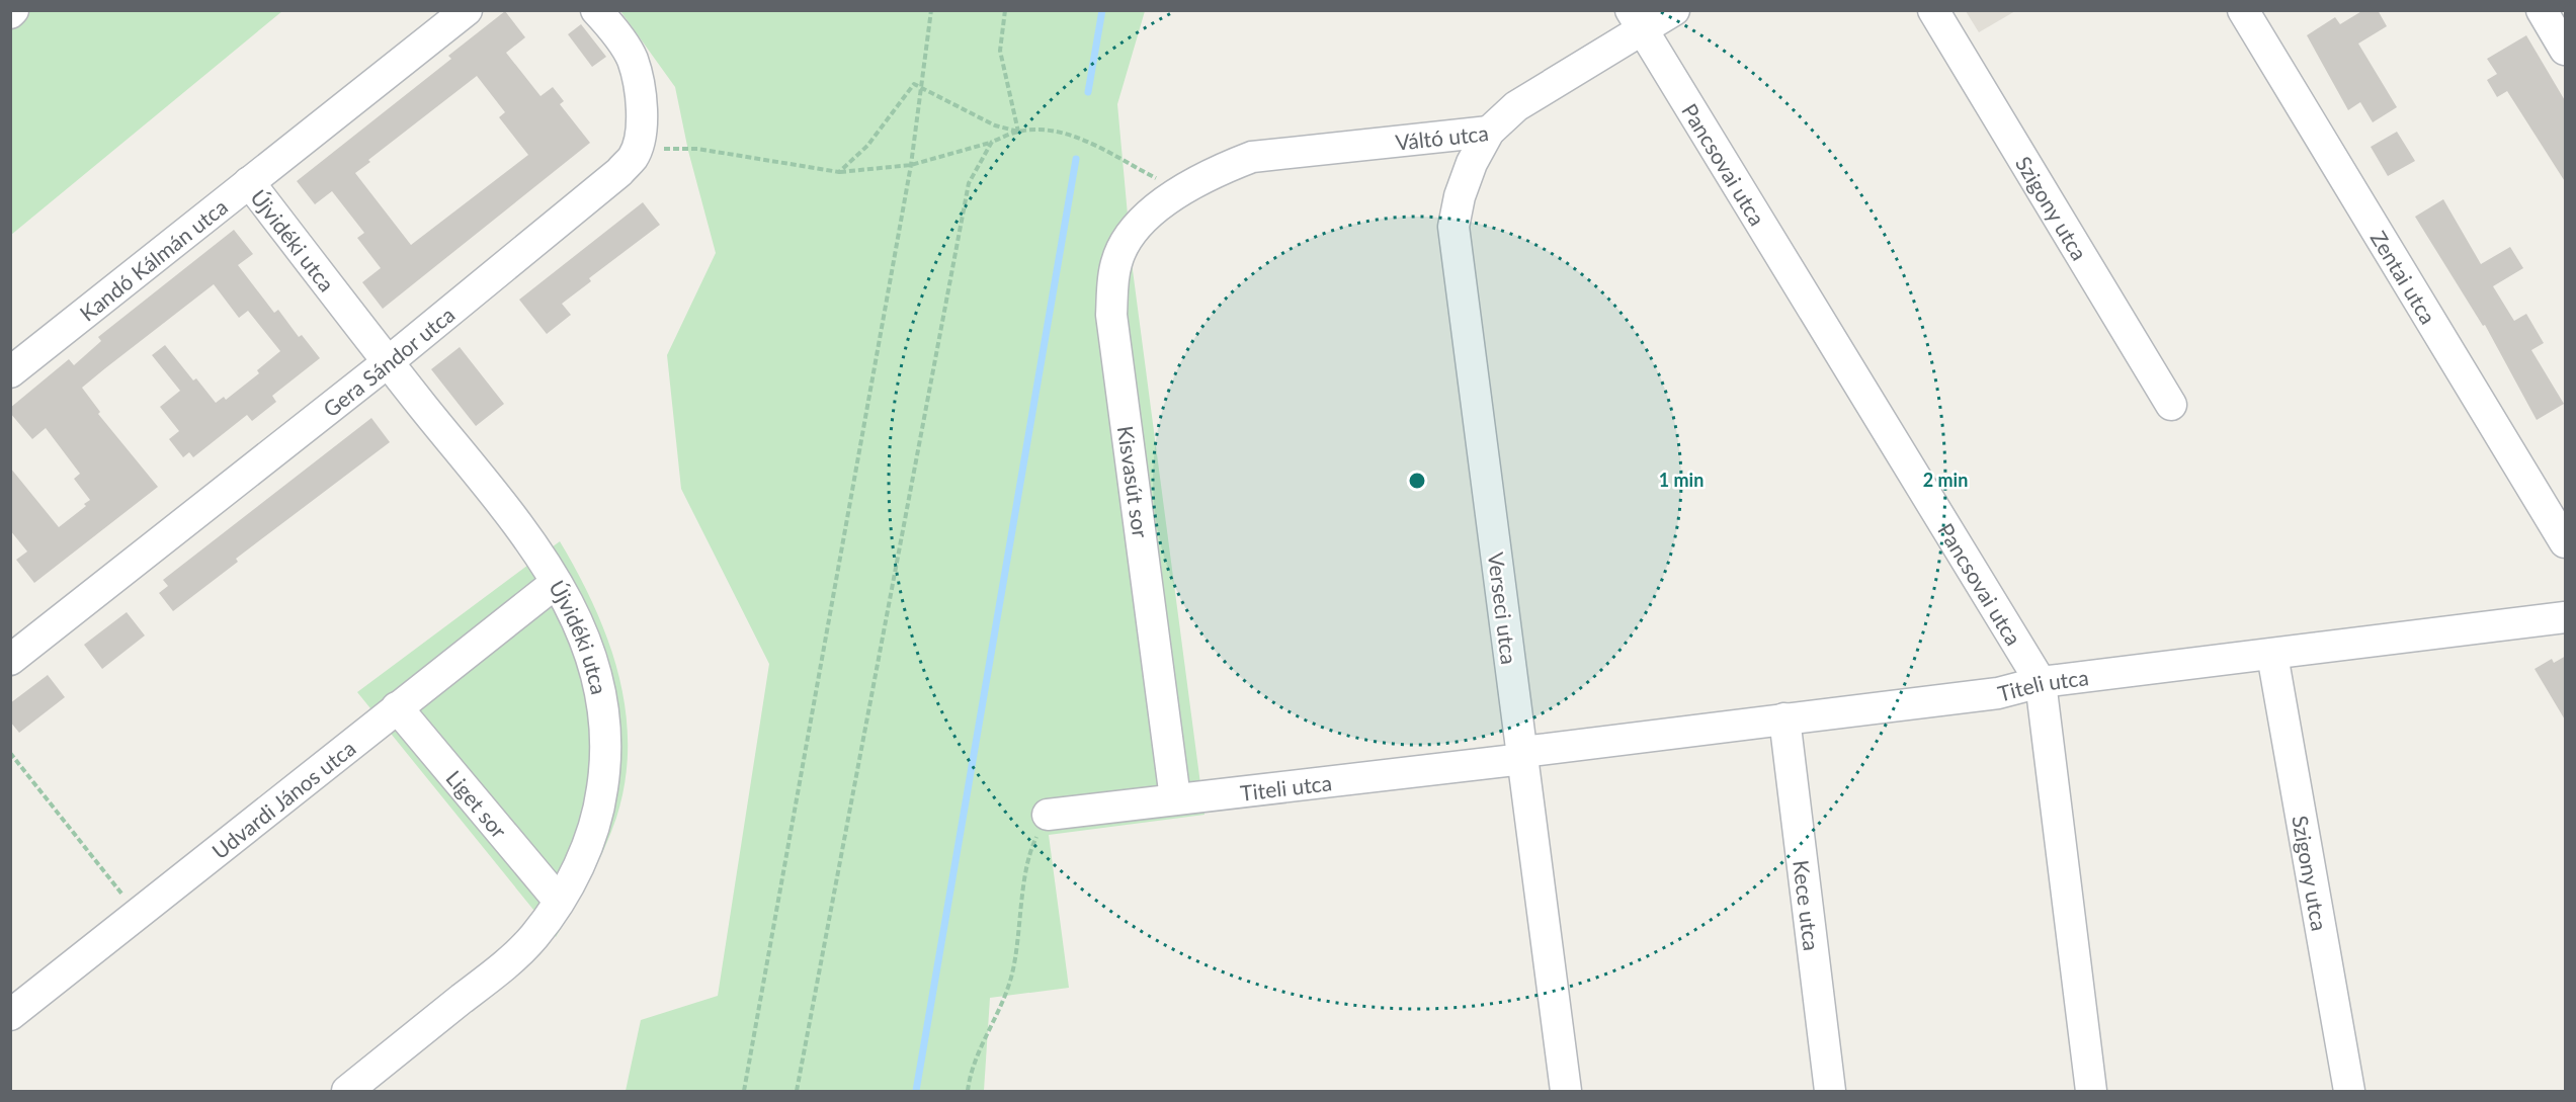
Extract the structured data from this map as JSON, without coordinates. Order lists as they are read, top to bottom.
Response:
{
  "streets": {
    "street": [
      "Váltó utca",
      "Pancsovai utca",
      "Szigony utca",
      "Újvidéki utca",
      "Kandó Kálmán utca",
      "Zentai utca",
      "Gera Sándor utca",
      "Kisvasút sor",
      "Verseci utca",
      "Titeli utca",
      "Udvardi János utca",
      "Liget sor",
      "Kece utca"
    ]
  },
  "crossings": [
    ["Váltó utca", "Pancsovai utca"],
    ["Váltó utca", "Kisvasút sor"],
    ["Váltó utca", "Verseci utca"],
    ["Pancsovai utca", "Titeli utca"],
    ["Szigony utca", "Titeli utca"],
    ["Újvidéki utca", "Kandó Kálmán utca"],
    ["Újvidéki utca", "Gera Sándor utca"],
    ["Újvidéki utca", "Udvardi János utca"],
    ["Újvidéki utca", "Liget sor"],
    ["Kisvasút sor", "Titeli utca"],
    ["Verseci utca", "Titeli utca"],
    ["Titeli utca", "Kece utca"],
    ["Udvardi János utca", "Liget sor"]
  ],
  "rings": ["1 min", "2 min"]
}
